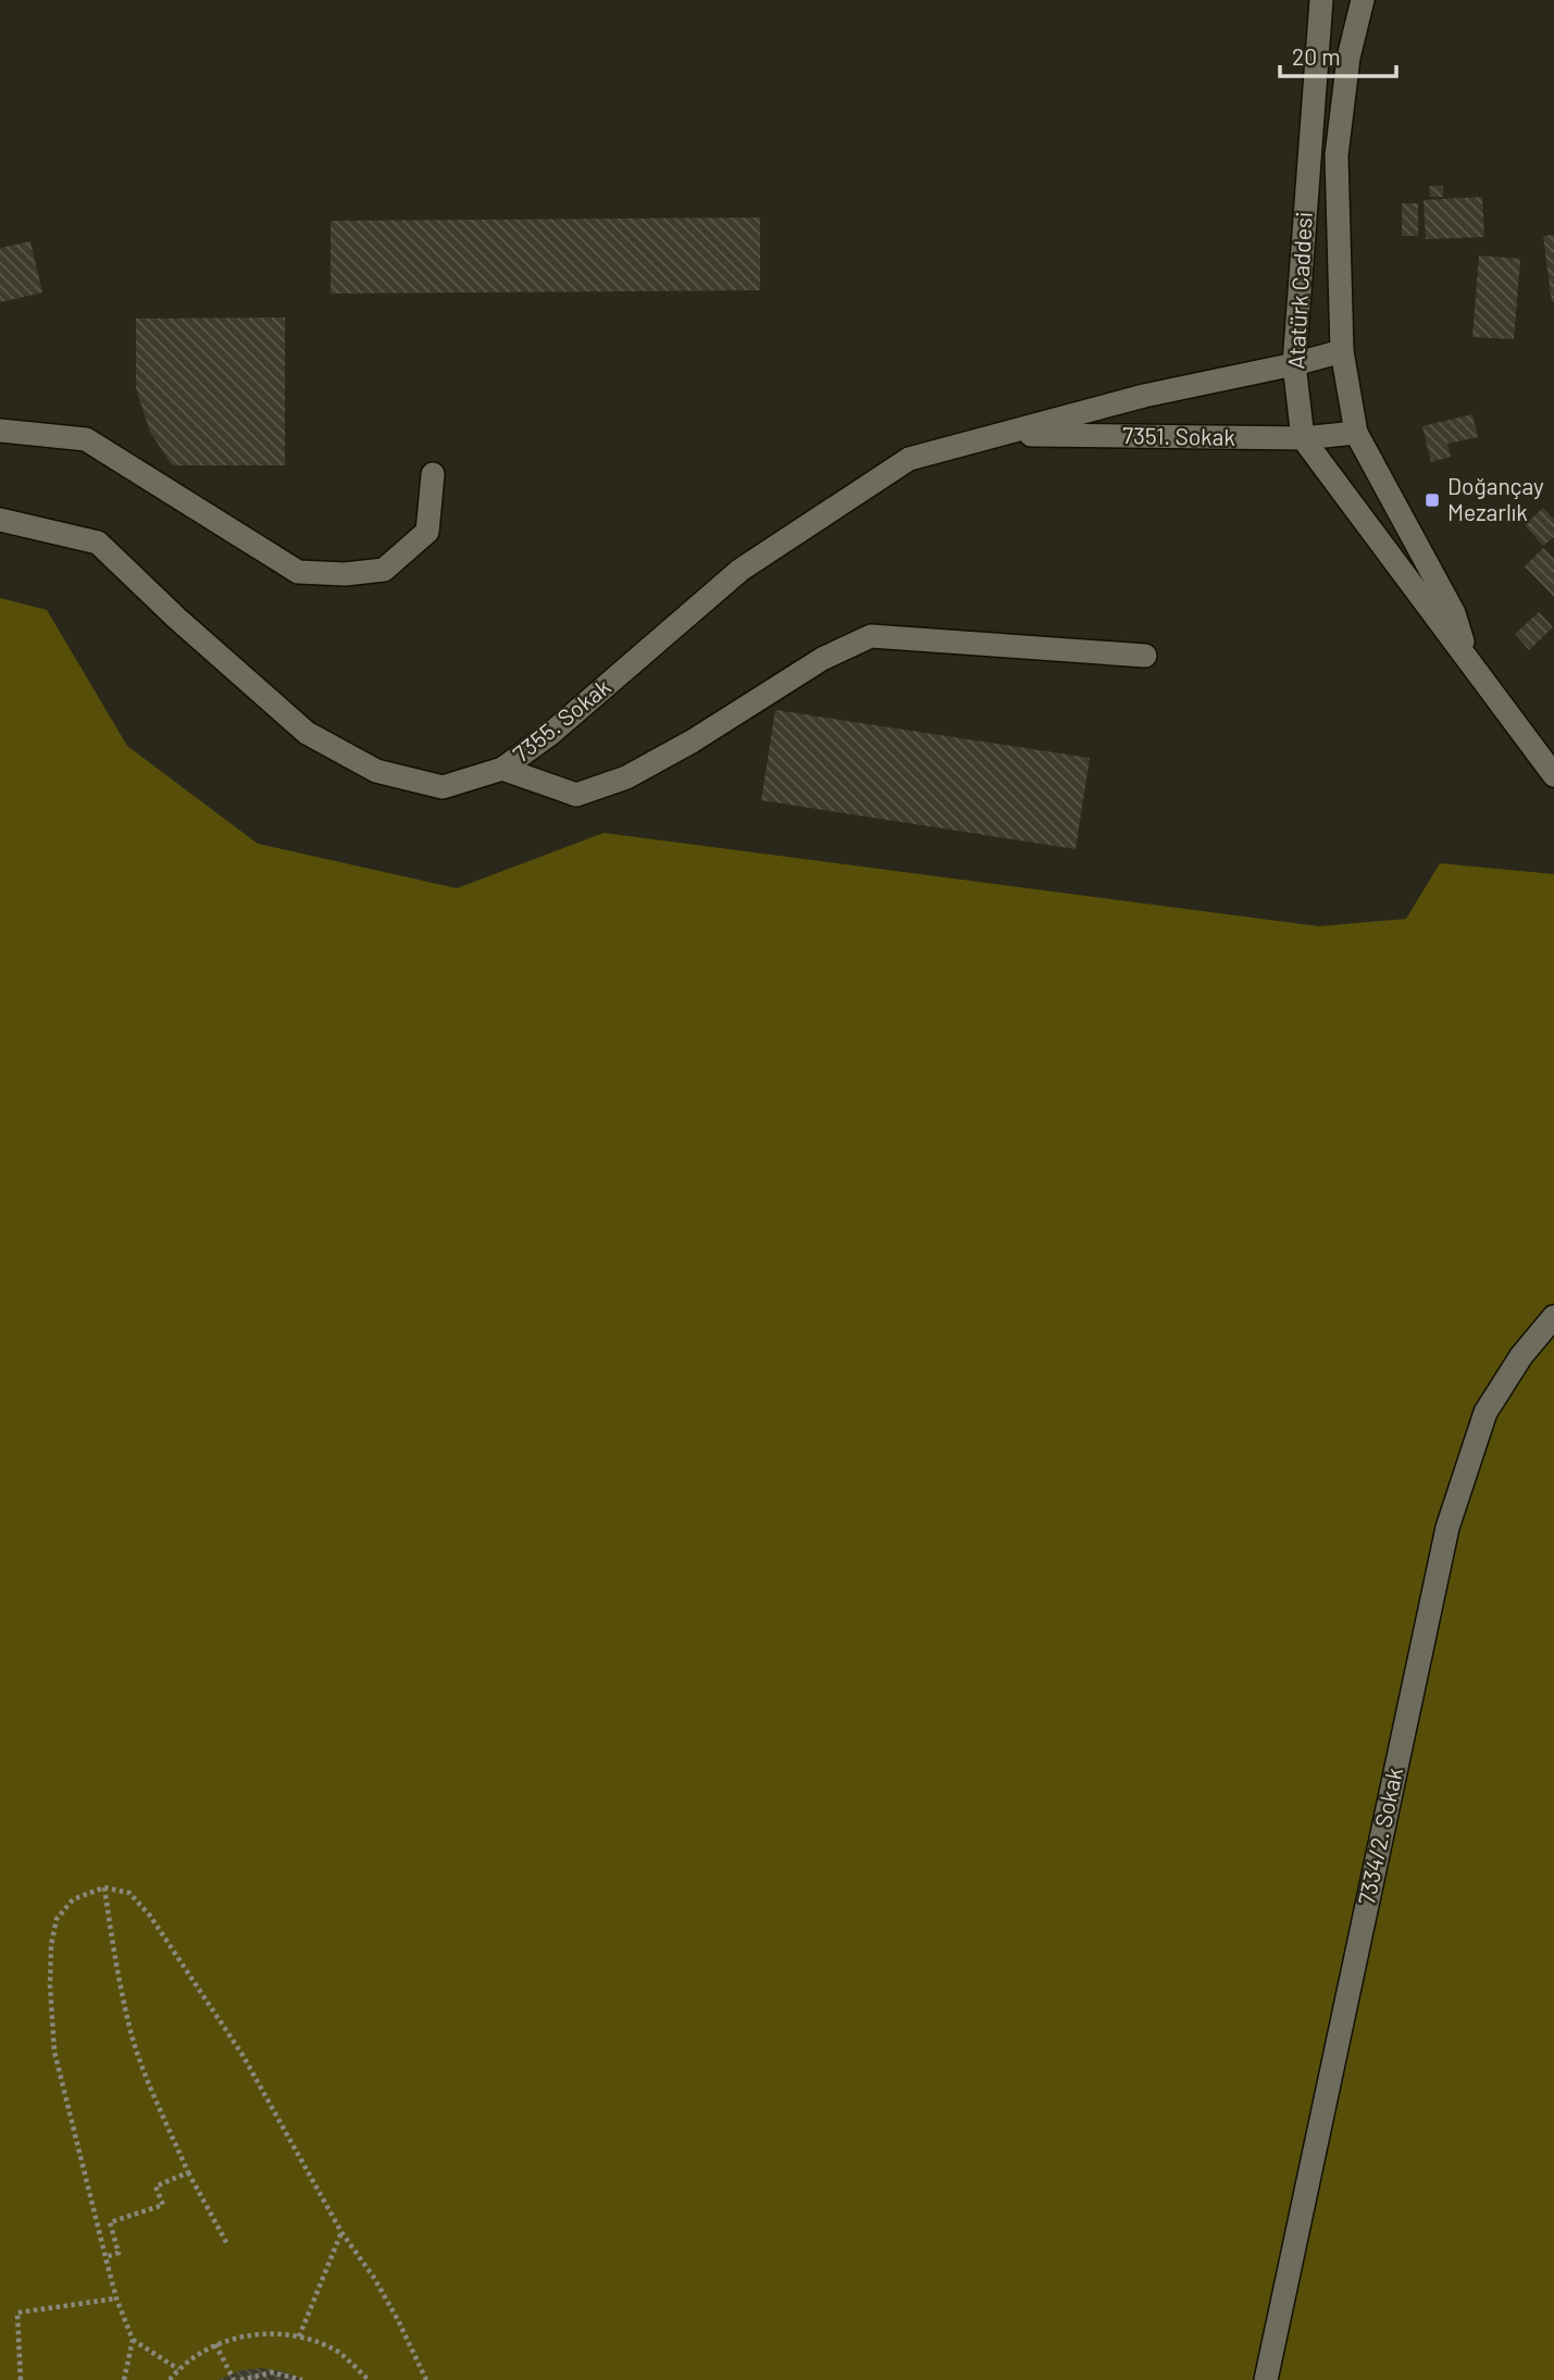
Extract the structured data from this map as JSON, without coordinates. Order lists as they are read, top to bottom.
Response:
{
  "streets": {
    "street": [
      "Atatürk Caddesi",
      "7351. Sokak",
      "7355. Sokak",
      "7334/2. Sokak"
    ]
  },
  "crossings": [
    ["Atatürk Caddesi", "7351. Sokak"],
    ["7351. Sokak", "7355. Sokak"]
  ],
  "places": {
    "transit": ["Doğançay Mezarlık"]
  },
  "scale_bar": "20 m"
}
